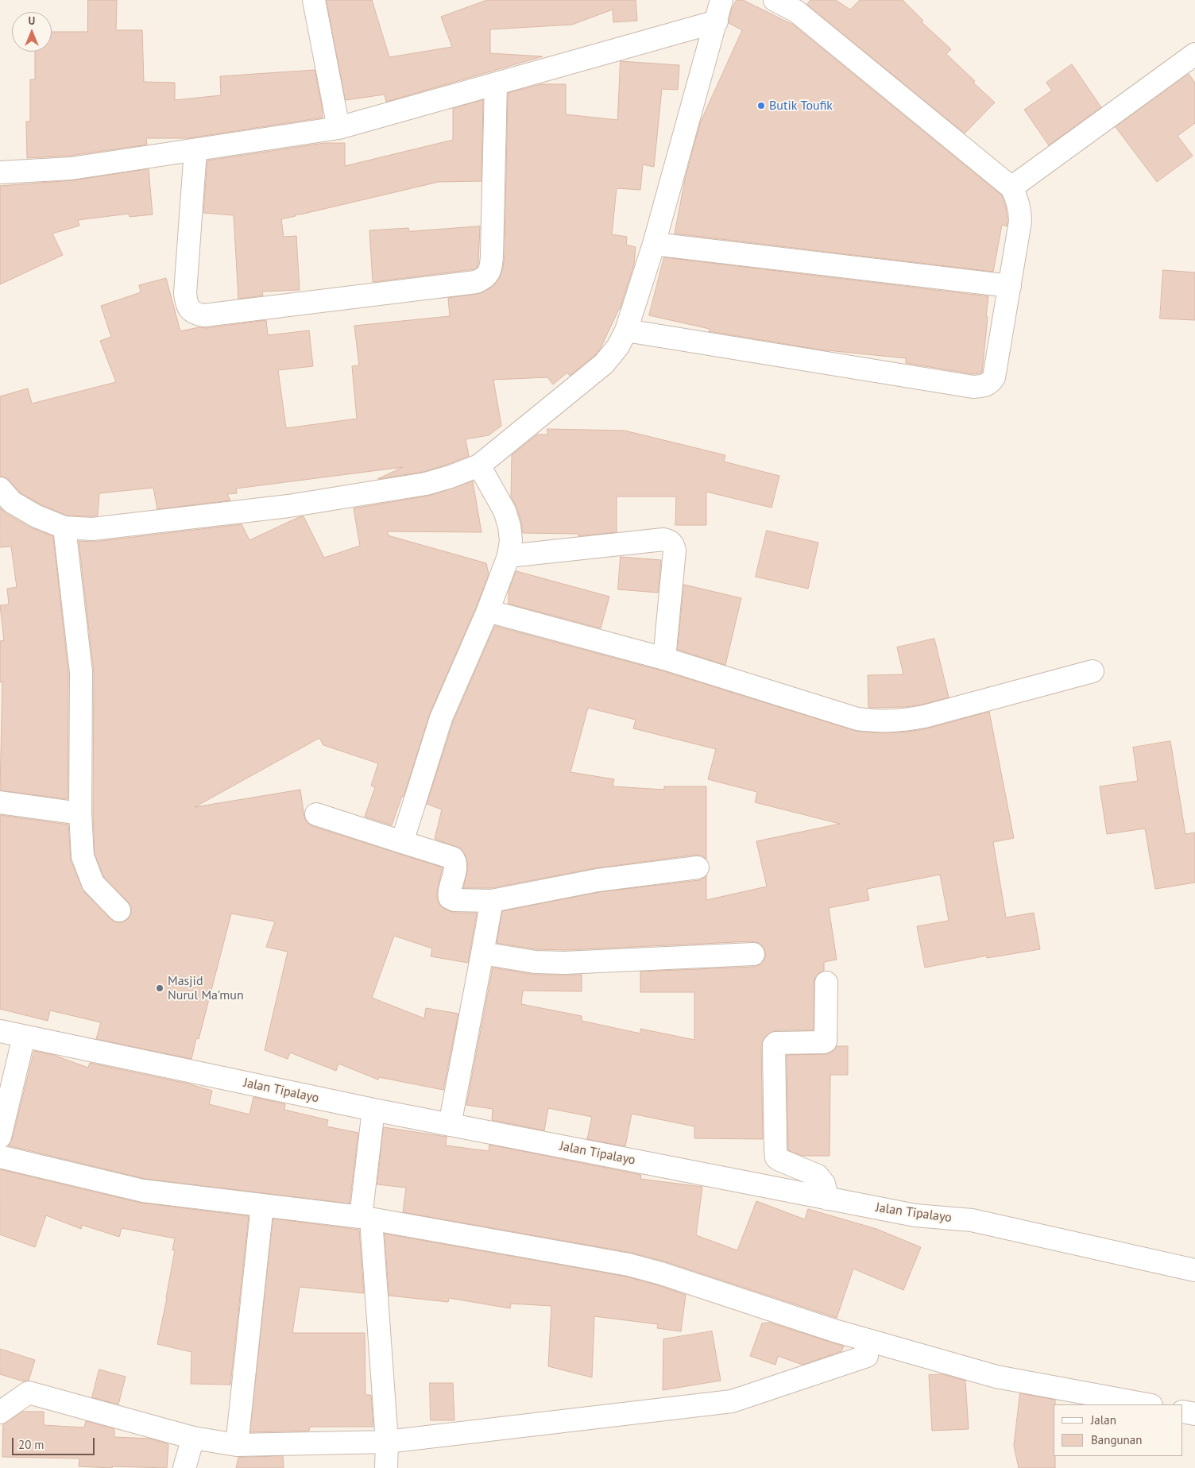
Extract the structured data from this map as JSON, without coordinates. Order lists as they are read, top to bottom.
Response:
{
  "streets": {
    "street": ["Jalan Tipalayo"]
  },
  "places": ["Butik Toufik", "Masjid Nurul Ma'mun"],
  "legend": ["Jalan", "Bangunan"],
  "scale_bar": "20 m",
  "north": "top"
}
